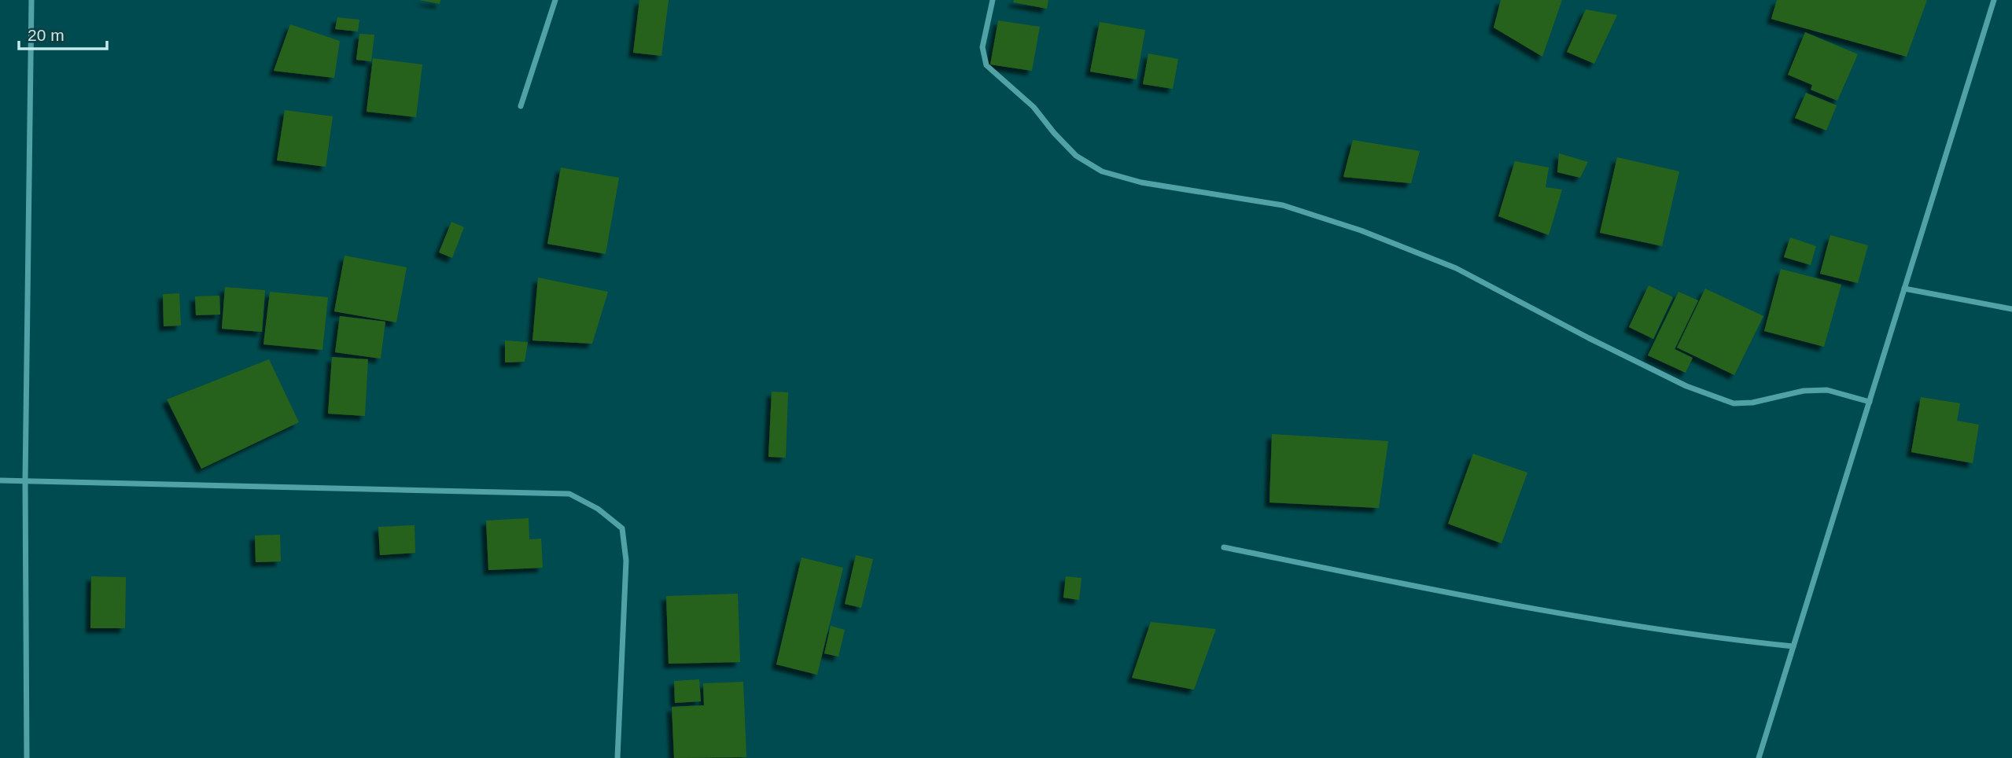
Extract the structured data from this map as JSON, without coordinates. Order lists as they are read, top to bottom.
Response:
{
  "scale_bar": "20 m"
}
